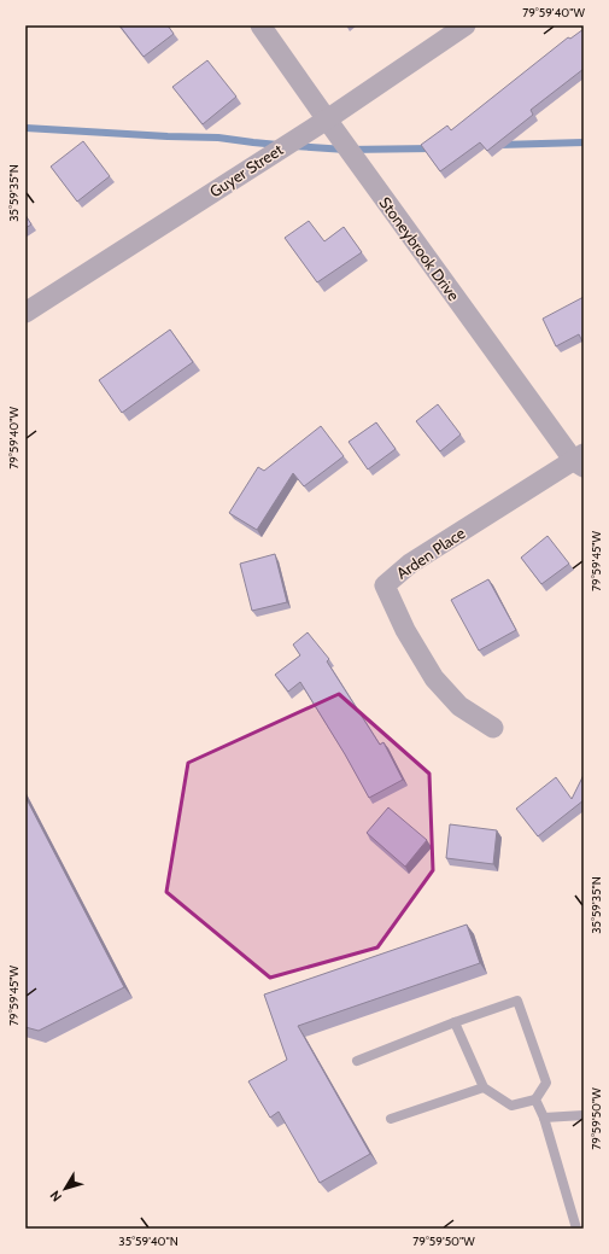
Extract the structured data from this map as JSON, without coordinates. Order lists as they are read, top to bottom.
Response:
{
  "streets": {
    "street": ["Guyer Street", "Stoneybrook Drive", "Arden Place"]
  },
  "crossings": [
    ["Guyer Street", "Stoneybrook Drive"],
    ["Stoneybrook Drive", "Arden Place"]
  ],
  "north": "bottom left",
  "coordinates": [
    "79°59'40\"W",
    "35°59'35\"N",
    "79°59'45\"W",
    "79°59'50\"W",
    "35°59'40\"N"
  ]
}
